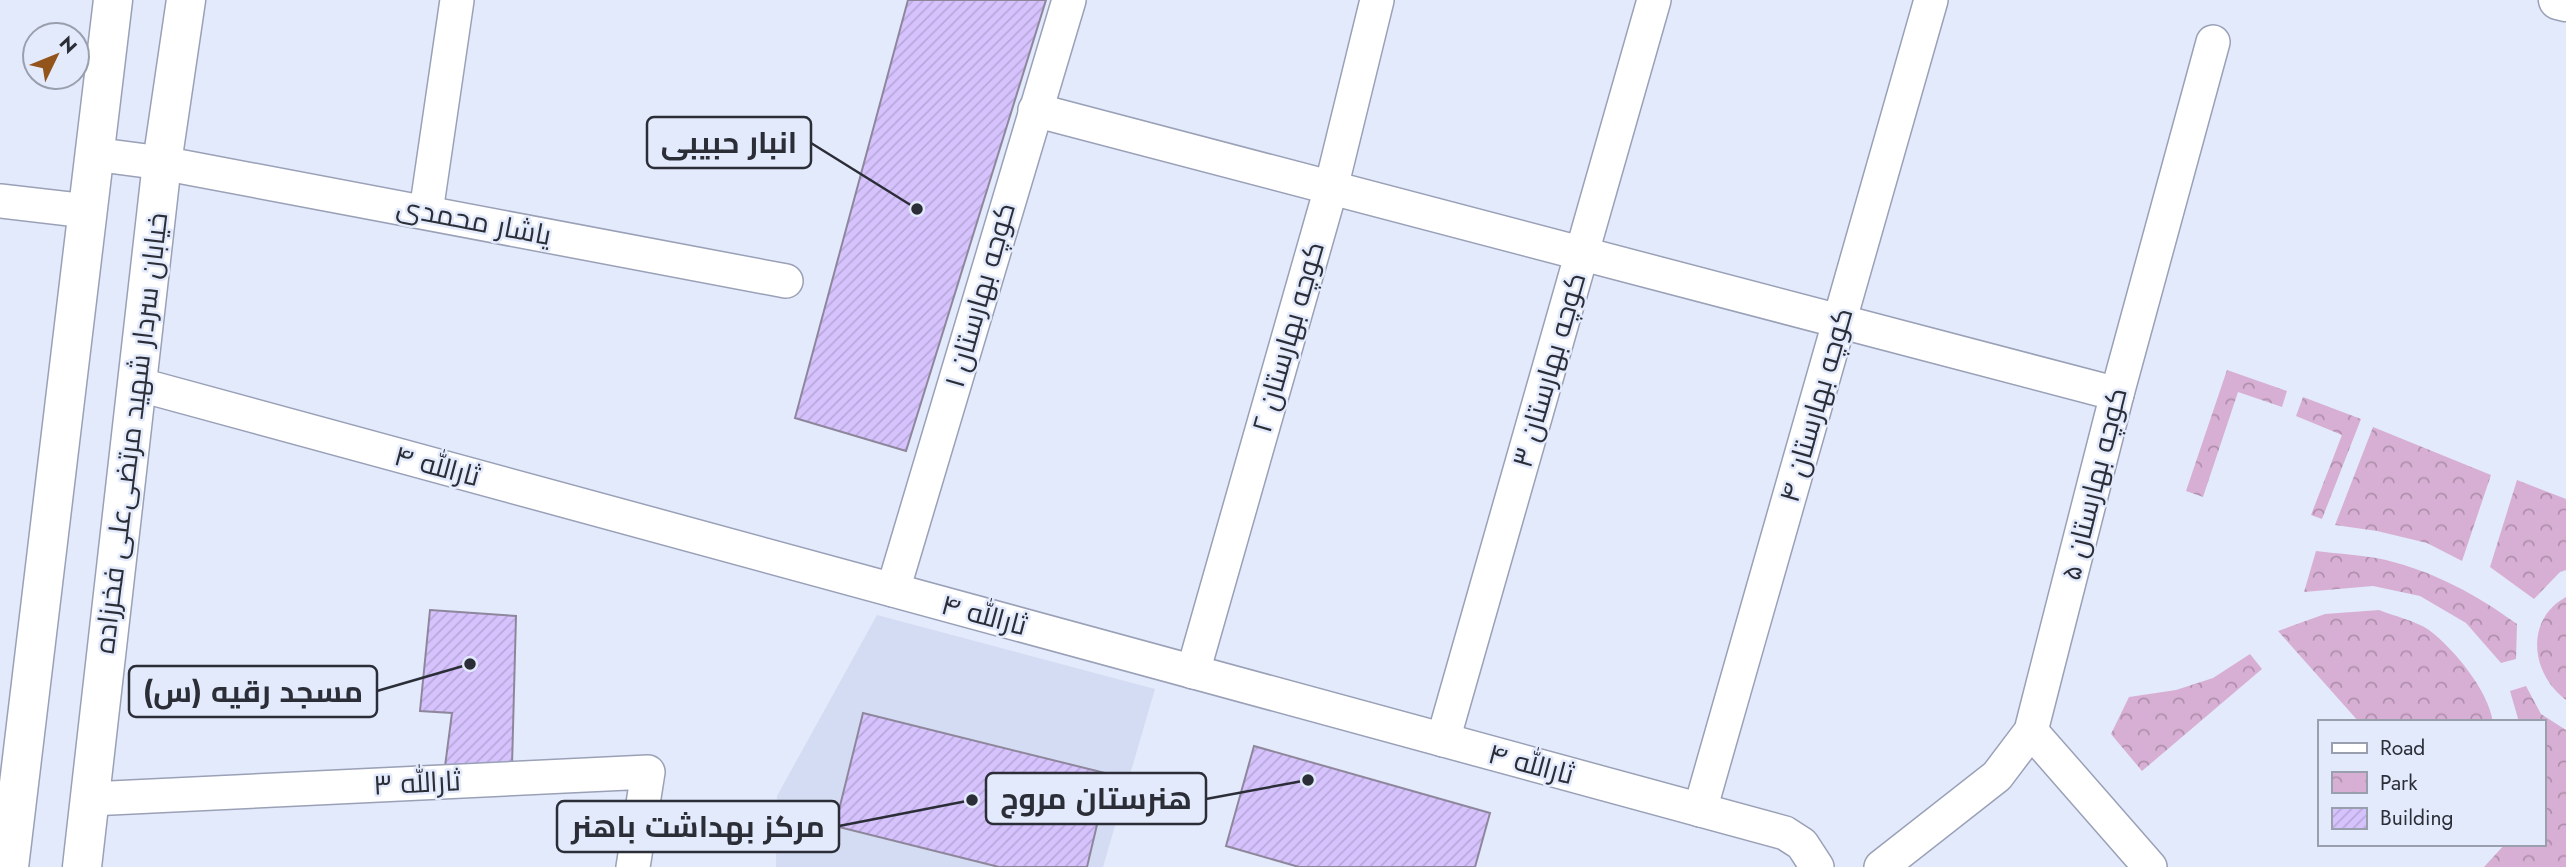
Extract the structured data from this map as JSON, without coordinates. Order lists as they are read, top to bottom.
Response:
{
  "streets": {
    "main road": ["خیابان سردار شهید مرتضی‌علی فخرزاده"],
    "street": [
      "یاشار محمدی",
      "کوچه بهارستان ۱",
      "کوچه بهارستان ۲",
      "کوچه بهارستان ۳",
      "کوچه بهارستان ۴",
      "ثارالله ۴",
      "کوچه بهارستان ۵",
      "ثارالله ۳"
    ]
  },
  "crossings": [
    ["یاشار محمدی", "خیابان سردار شهید مرتضی‌علی فخرزاده"],
    ["کوچه بهارستان ۱", "ثارالله ۴"],
    ["کوچه بهارستان ۲", "ثارالله ۴"],
    ["کوچه بهارستان ۳", "ثارالله ۴"],
    ["کوچه بهارستان ۴", "ثارالله ۴"],
    ["خیابان سردار شهید مرتضی‌علی فخرزاده", "ثارالله ۴"],
    ["خیابان سردار شهید مرتضی‌علی فخرزاده", "ثارالله ۳"]
  ],
  "places": [
    "انبار حبیبی",
    "مسجد رقیه (س)",
    "هنرستان مروج",
    "مرکز بهداشت باهنر"
  ],
  "legend": ["Road", "Park", "Building"],
  "north": "top right"
}
